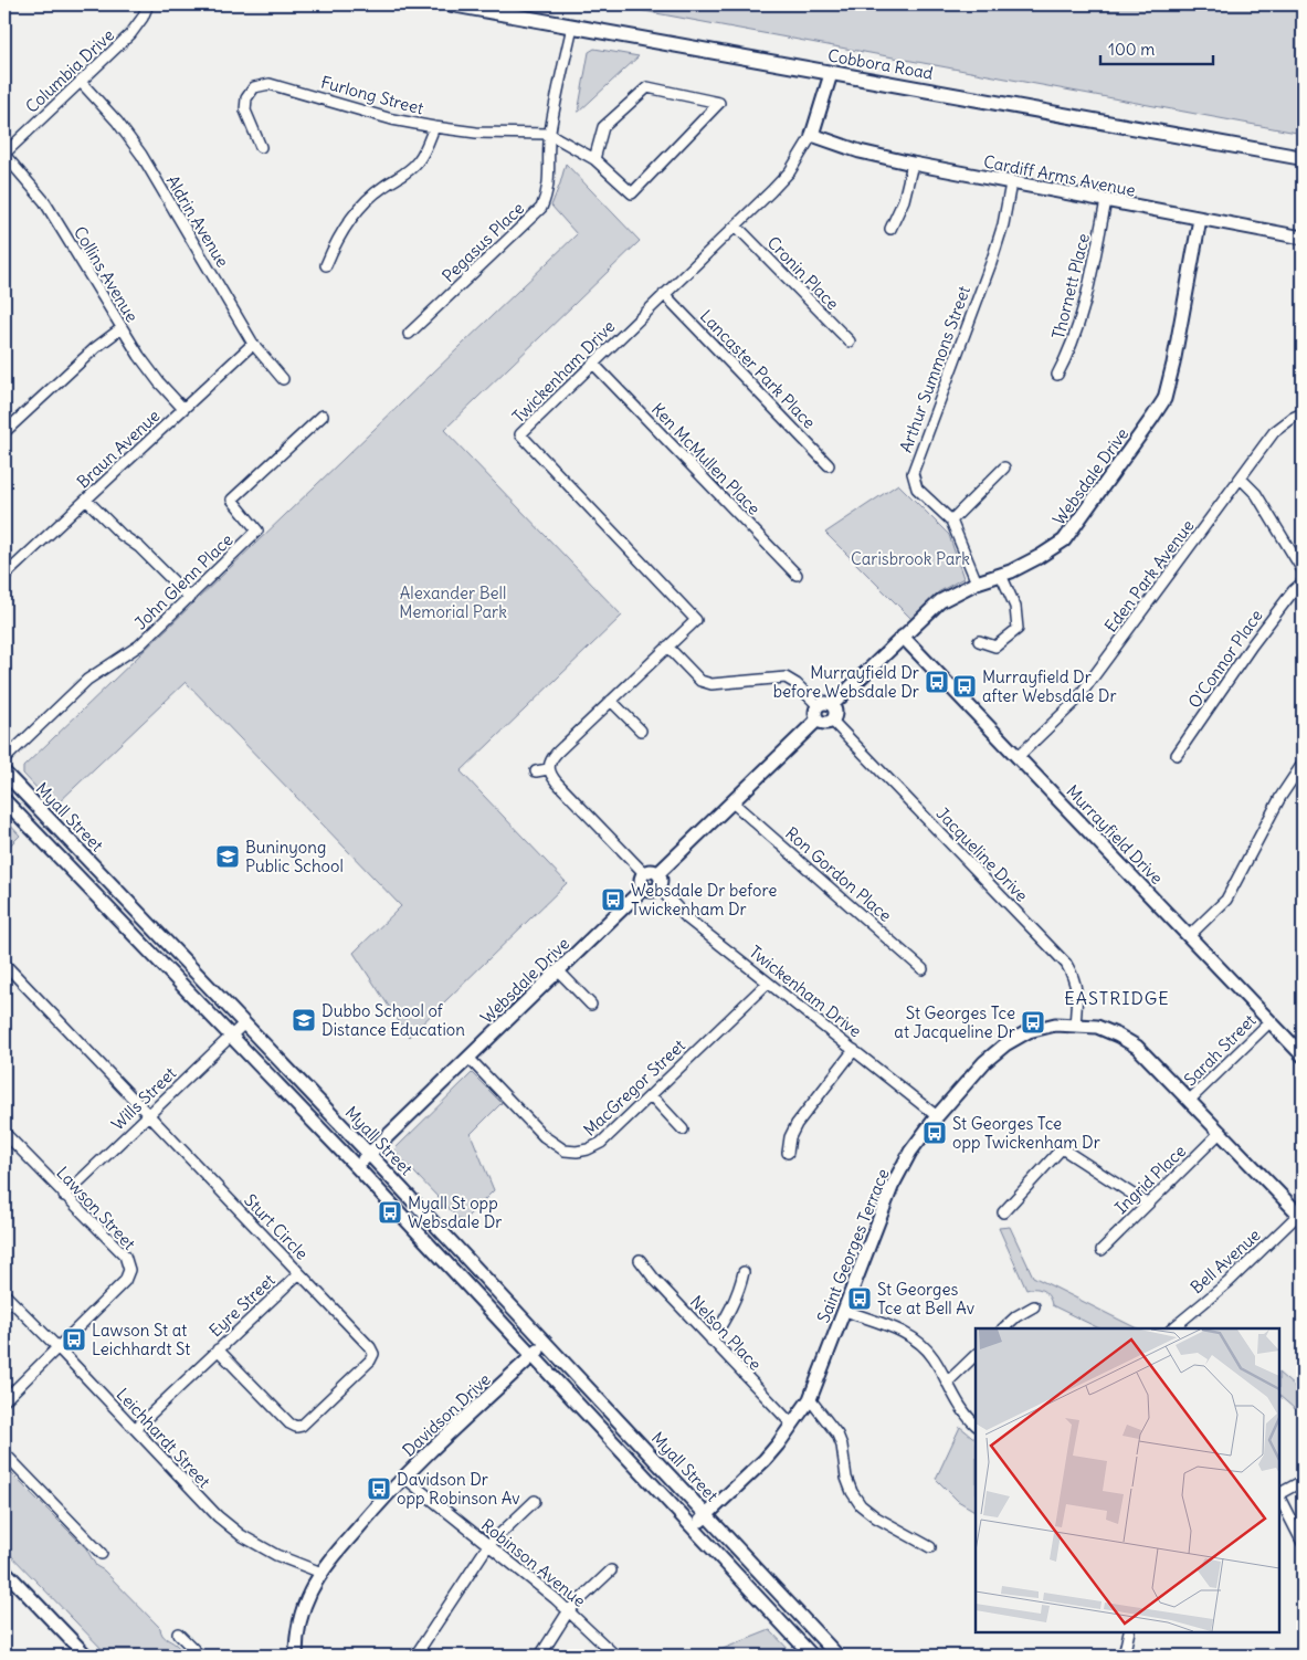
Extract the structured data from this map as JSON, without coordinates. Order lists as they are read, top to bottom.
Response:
{
  "streets": {
    "main road": ["Cobbora Road"],
    "street": [
      "Columbia Drive",
      "Furlong Street",
      "Cardiff Arms Avenue",
      "Aldrin Avenue",
      "Pegasus Place",
      "Cronin Place",
      "Collins Avenue",
      "Thornett Place",
      "Lancaster Park Place",
      "Arthur Summons Street",
      "Twickenham Drive",
      "Braun Avenue",
      "Ken McMullen Place",
      "Websdale Drive",
      "Eden Park Avenue",
      "John Glenn Place",
      "O'Connor Place",
      "Myall Street",
      "Murrayfield Drive",
      "Jacqueline Drive",
      "Ron Gordon Place",
      "Sarah Street",
      "MacGregor Street",
      "Wills Street",
      "Ingrid Place",
      "Lawson Street",
      "Sturt Circle",
      "Saint Georges Terrace",
      "Bell Avenue",
      "Eyre Street",
      "Nelson Place",
      "Davidson Drive",
      "Leichhardt Street",
      "Robinson Avenue"
    ]
  },
  "crossings": [
    ["Cobbora Road", "Pegasus Place"],
    ["Cobbora Road", "Twickenham Drive"],
    ["Columbia Drive", "Aldrin Avenue"],
    ["Columbia Drive", "Collins Avenue"],
    ["Furlong Street", "Pegasus Place"],
    ["Cardiff Arms Avenue", "Thornett Place"],
    ["Cardiff Arms Avenue", "Arthur Summons Street"],
    ["Cardiff Arms Avenue", "Twickenham Drive"],
    ["Cardiff Arms Avenue", "Websdale Drive"],
    ["Aldrin Avenue", "Braun Avenue"],
    ["Cronin Place", "Twickenham Drive"],
    ["Collins Avenue", "Braun Avenue"],
    ["Lancaster Park Place", "Twickenham Drive"],
    ["Arthur Summons Street", "Websdale Drive"],
    ["Twickenham Drive", "Ken McMullen Place"],
    ["Twickenham Drive", "Websdale Drive"],
    ["Twickenham Drive", "MacGregor Street"],
    ["Twickenham Drive", "Saint Georges Terrace"],
    ["Websdale Drive", "Myall Street"],
    ["Websdale Drive", "Murrayfield Drive"],
    ["Websdale Drive", "Jacqueline Drive"],
    ["Websdale Drive", "MacGregor Street"],
    ["Eden Park Avenue", "Murrayfield Drive"],
    ["Myall Street", "Wills Street"],
    ["Myall Street", "Saint Georges Terrace"],
    ["Myall Street", "Davidson Drive"],
    ["Murrayfield Drive", "Sarah Street"],
    ["Jacqueline Drive", "Saint Georges Terrace"],
    ["Sarah Street", "Saint Georges Terrace"],
    ["Wills Street", "Lawson Street"],
    ["Wills Street", "Sturt Circle"],
    ["Ingrid Place", "Saint Georges Terrace"],
    ["Lawson Street", "Leichhardt Street"],
    ["Sturt Circle", "Eyre Street"],
    ["Saint Georges Terrace", "Bell Avenue"],
    ["Saint Georges Terrace", "Nelson Place"],
    ["Eyre Street", "Leichhardt Street"],
    ["Davidson Drive", "Leichhardt Street"],
    ["Davidson Drive", "Robinson Avenue"]
  ],
  "districts": ["EASTRIDGE"],
  "parks": ["Carisbrook Park", "Alexander Bell Memorial Park"],
  "places": {
    "bus stop": [
      "Murrayfield Dr before Websdale Dr",
      "Murrayfield Dr after Websdale Dr",
      "Websdale Dr before Twickenham Dr",
      "St Georges Tce at Jacqueline Dr",
      "St Georges Tce opp Twickenham Dr",
      "Myall St opp Websdale Dr",
      "St Georges Tce at Bell Av",
      "Lawson St at Leichhardt St",
      "Davidson Dr opp Robinson Av"
    ],
    "school or university": ["Buninyong Public School", "Dubbo School of Distance Education"]
  },
  "scale_bar": "100 m"
}
